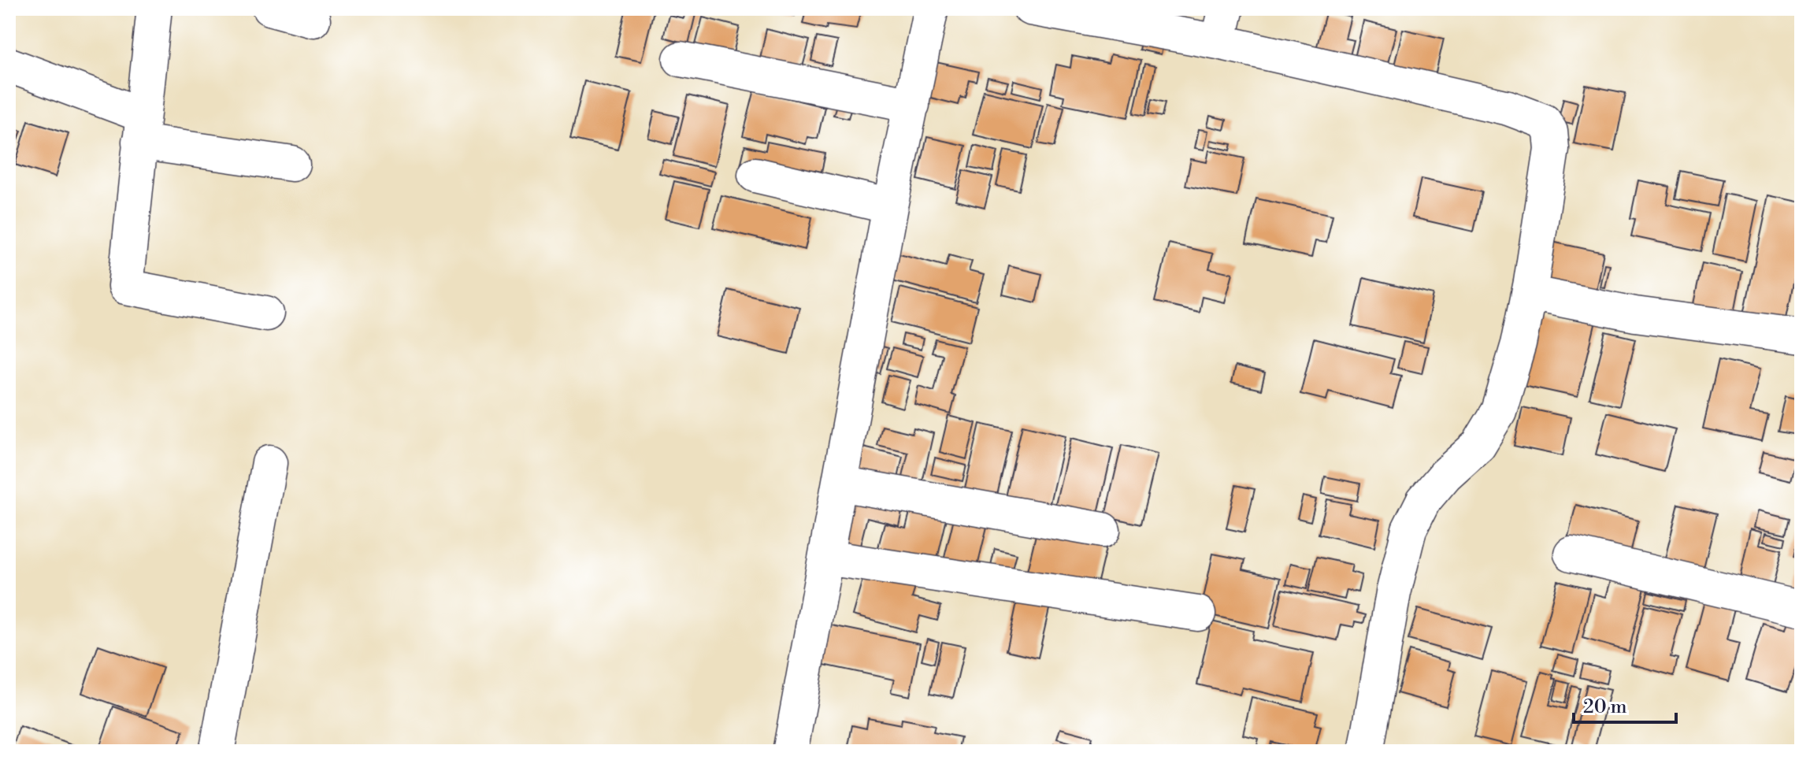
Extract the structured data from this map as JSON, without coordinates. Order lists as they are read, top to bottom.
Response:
{
  "scale_bar": "20 m"
}
